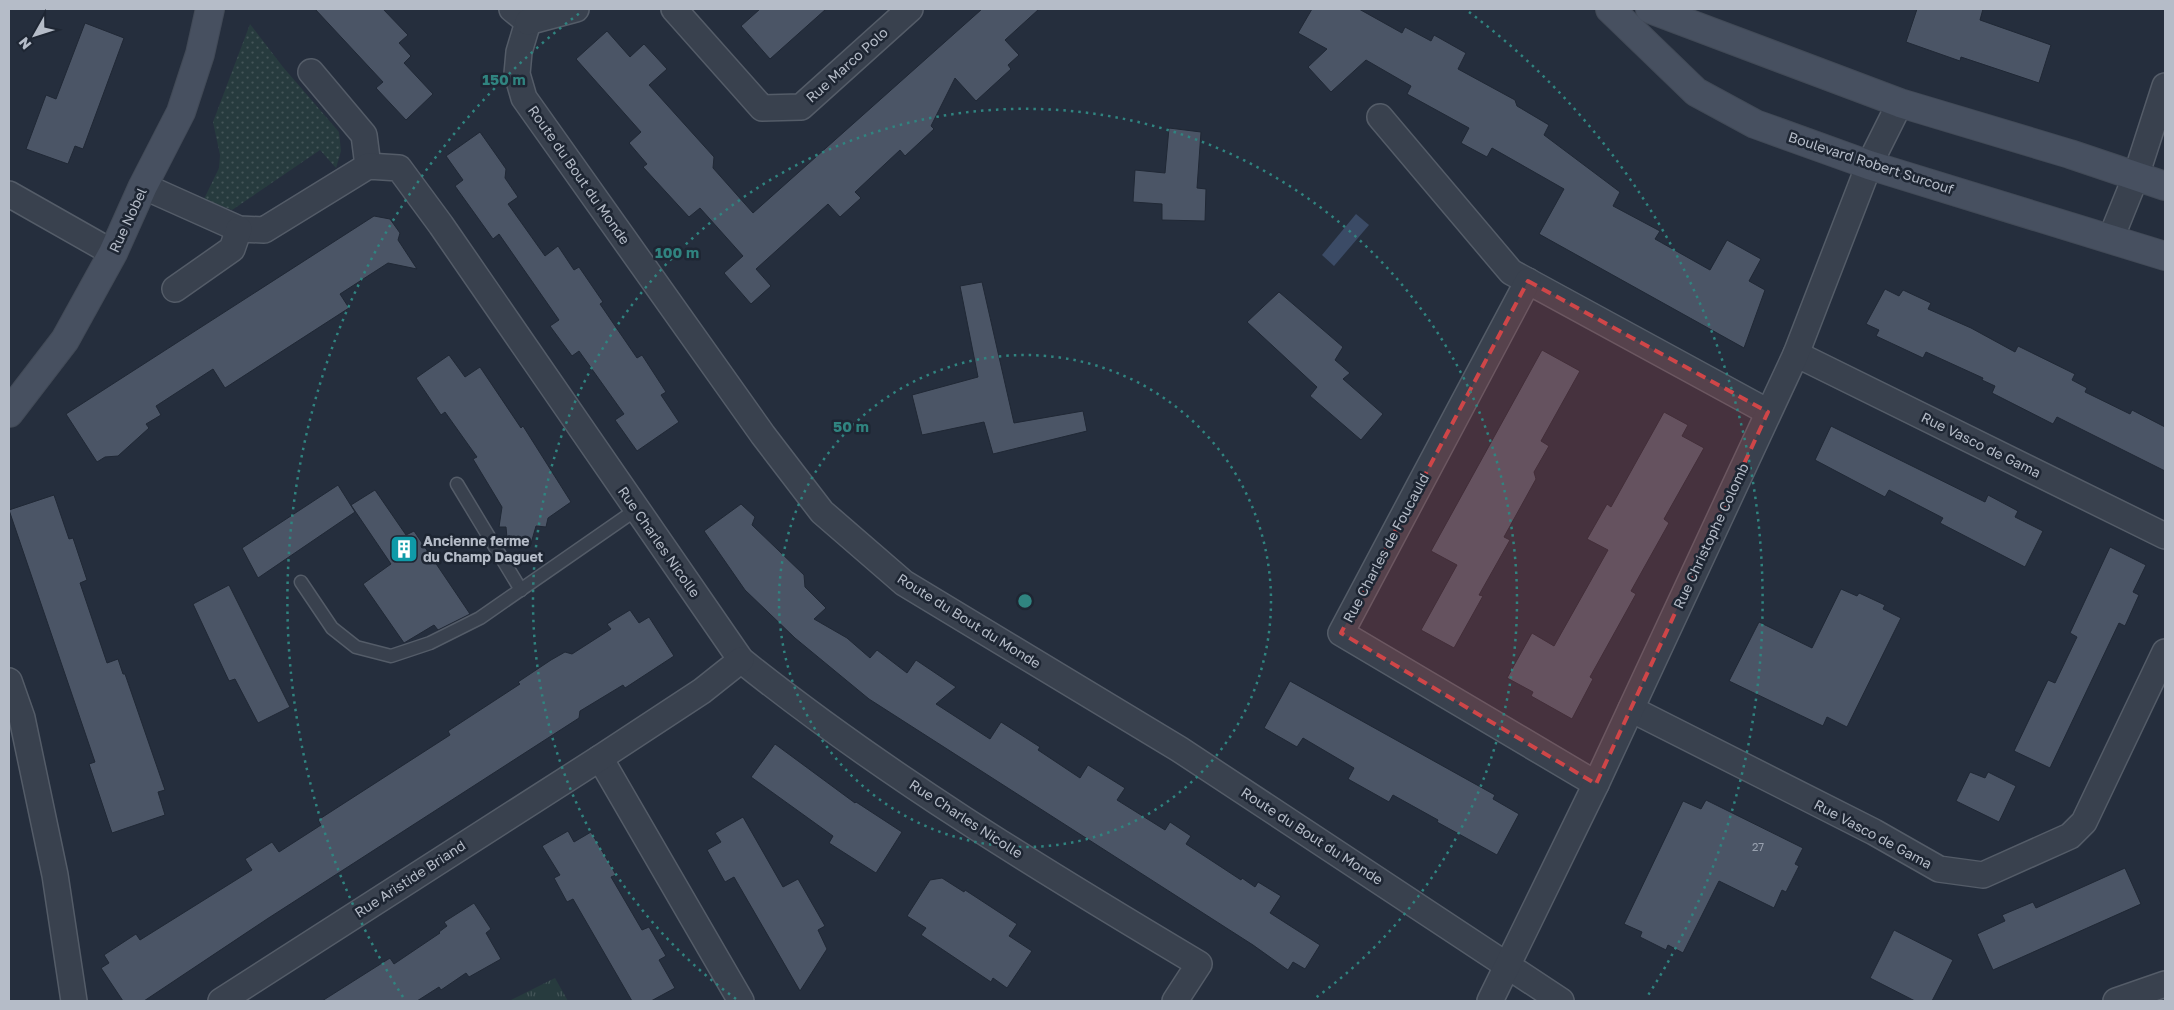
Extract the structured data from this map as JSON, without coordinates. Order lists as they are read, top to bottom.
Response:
{
  "streets": {
    "street": [
      "Rue Marco Polo",
      "Boulevard Robert Surcouf",
      "Route du Bout du Monde",
      "Rue Nobel",
      "Rue Vasco de Gama",
      "Rue Christophe Colomb",
      "Rue Charles Nicolle",
      "Rue Charles de Foucauld",
      "Rue Aristide Briand"
    ]
  },
  "crossings": [
    ["Boulevard Robert Surcouf", "Rue Christophe Colomb"],
    ["Route du Bout du Monde", "Rue Christophe Colomb"],
    ["Rue Vasco de Gama", "Rue Christophe Colomb"],
    ["Rue Christophe Colomb", "Rue Charles de Foucauld"],
    ["Rue Charles Nicolle", "Rue Aristide Briand"]
  ],
  "places": {
    "building": ["Ancienne ferme du Champ Daguet"]
  },
  "house_numbers": ["27"],
  "north": "bottom left",
  "rings": ["150 m", "100 m", "50 m"]
}
